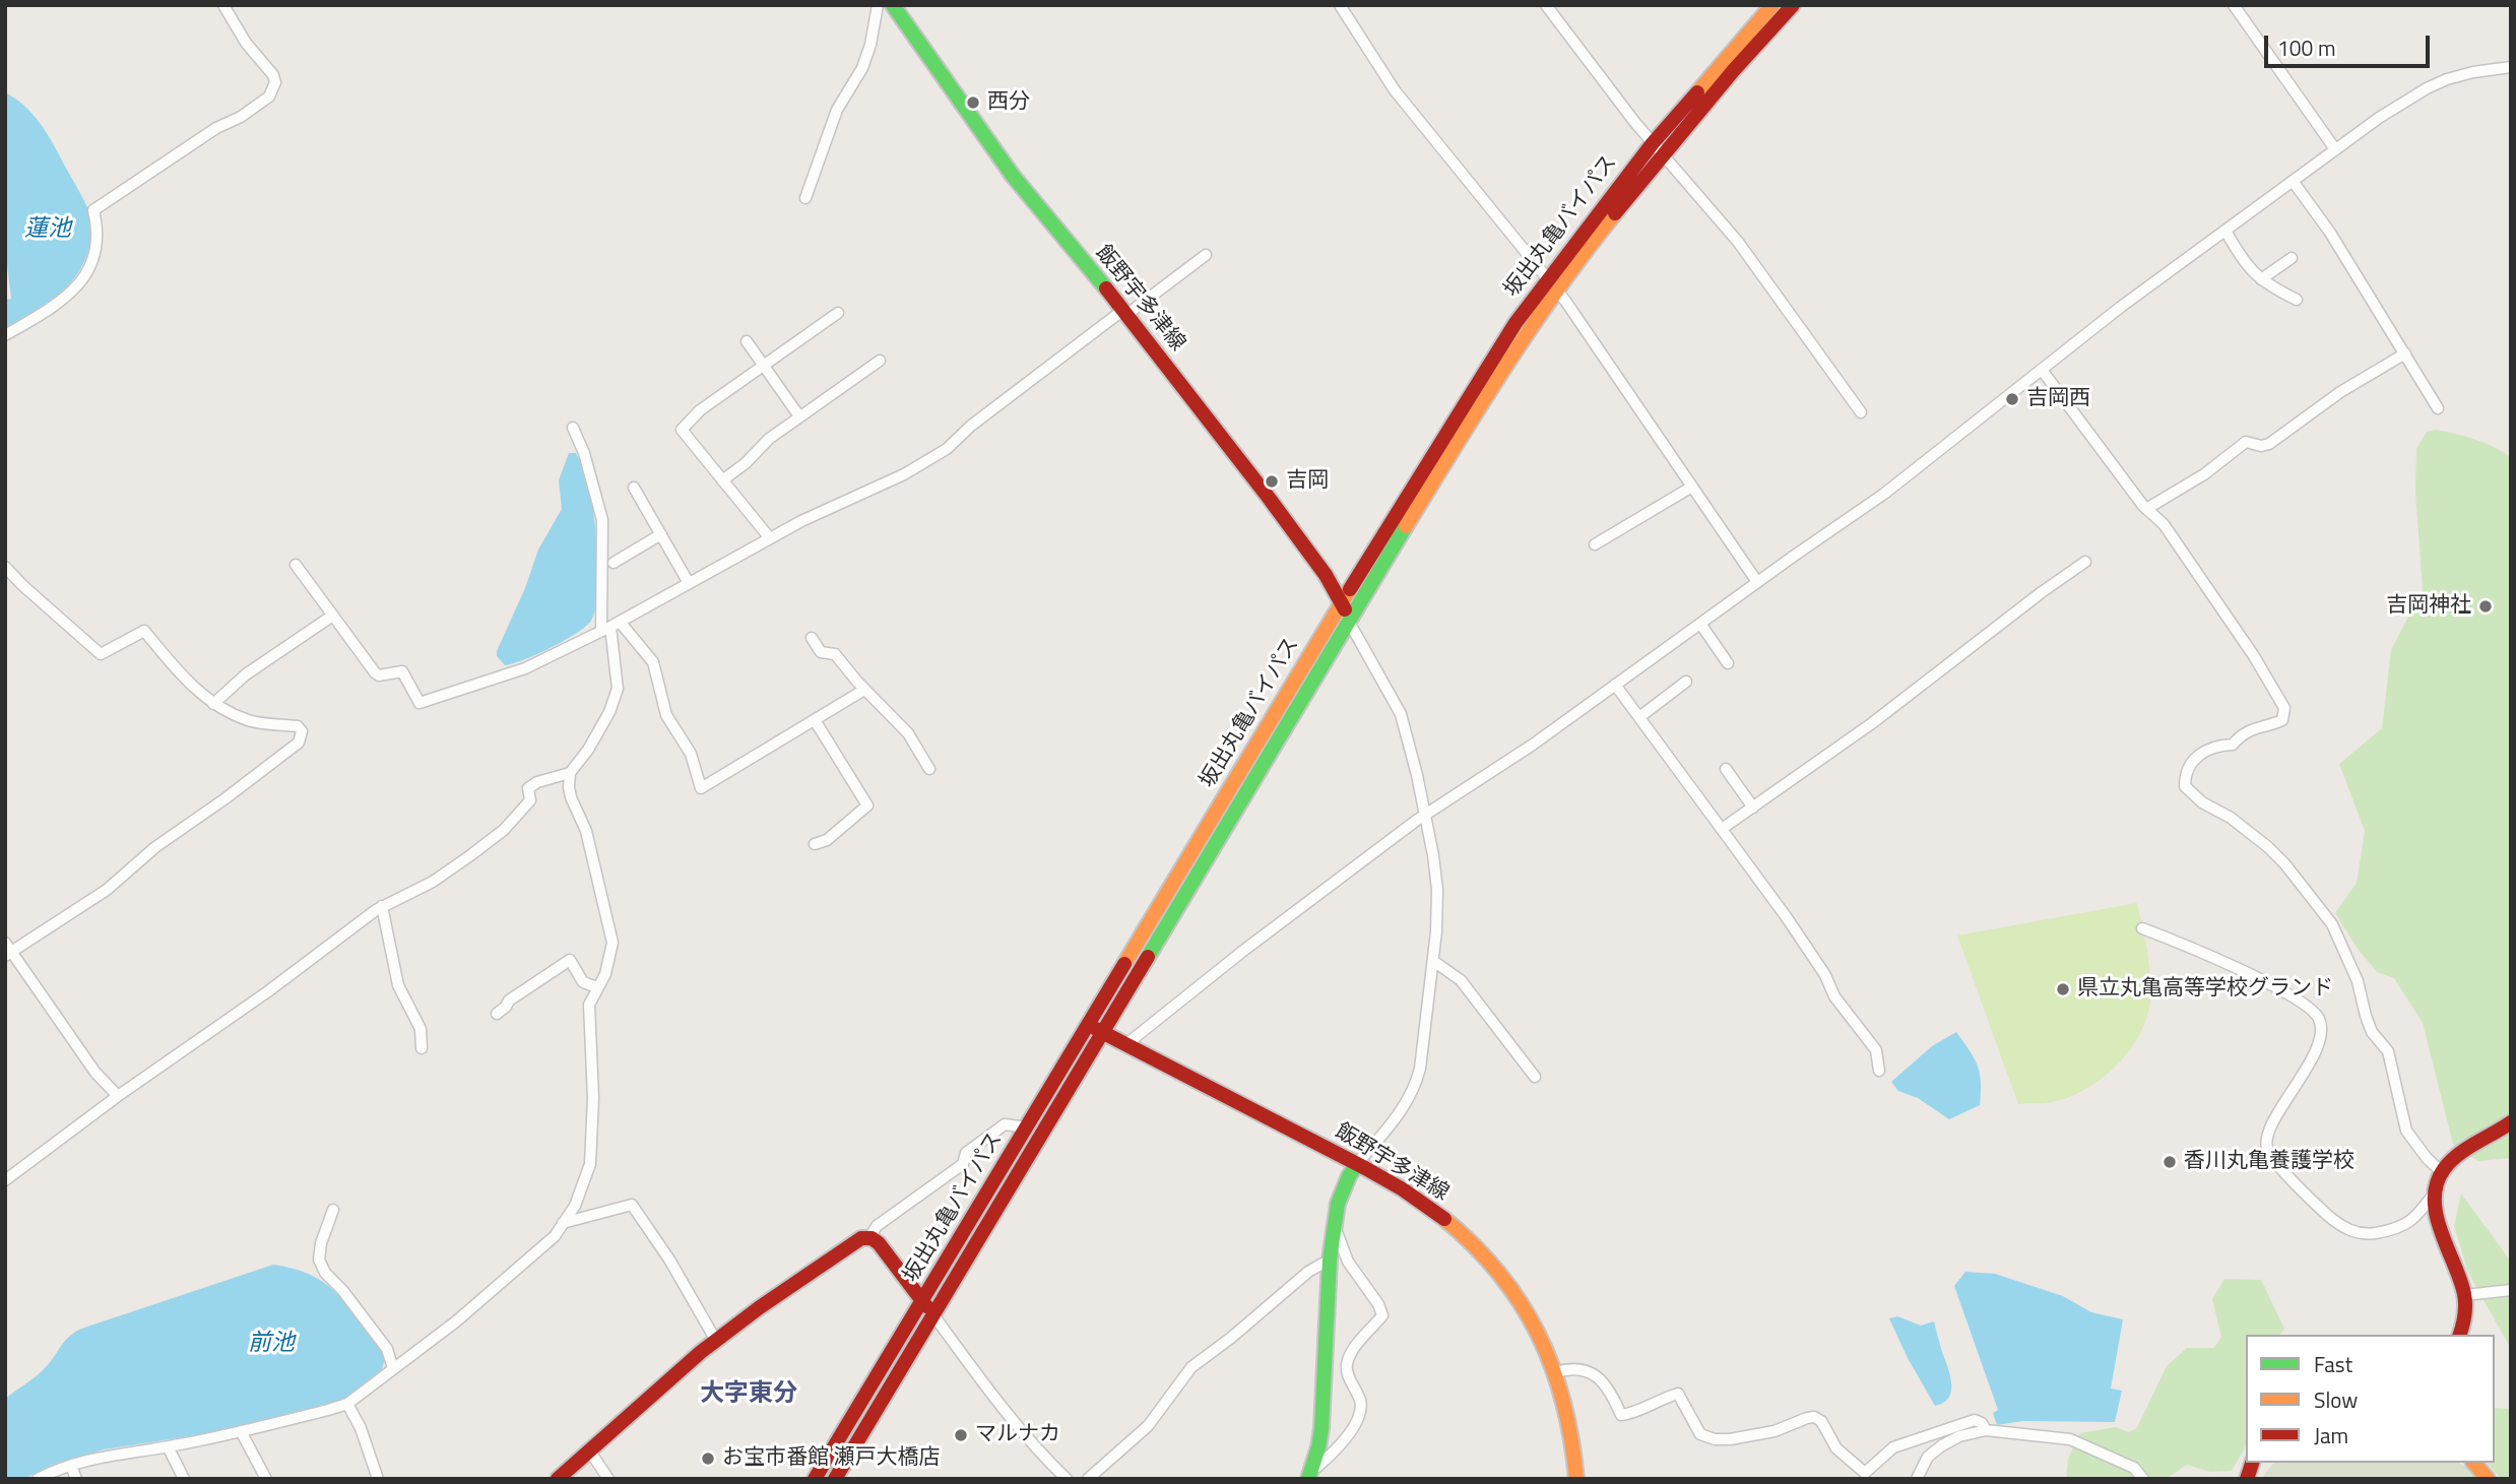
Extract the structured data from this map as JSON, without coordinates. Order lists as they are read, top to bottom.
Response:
{
  "streets": {
    "main road": ["坂出丸亀バイパス", "飯野宇多津線"]
  },
  "crossings": [
    ["坂出丸亀バイパス", "飯野宇多津線"]
  ],
  "districts": ["大字東分"],
  "water": ["蓮池", "前池"],
  "places": [
    "西分",
    "吉岡西",
    "吉岡",
    "吉岡神社",
    "県立丸亀高等学校グランド",
    "香川丸亀養護学校",
    "マルナカ",
    "お宝市番館 瀬戸大橋店"
  ],
  "legend": ["Fast", "Slow", "Jam"],
  "scale_bar": "100 m"
}
